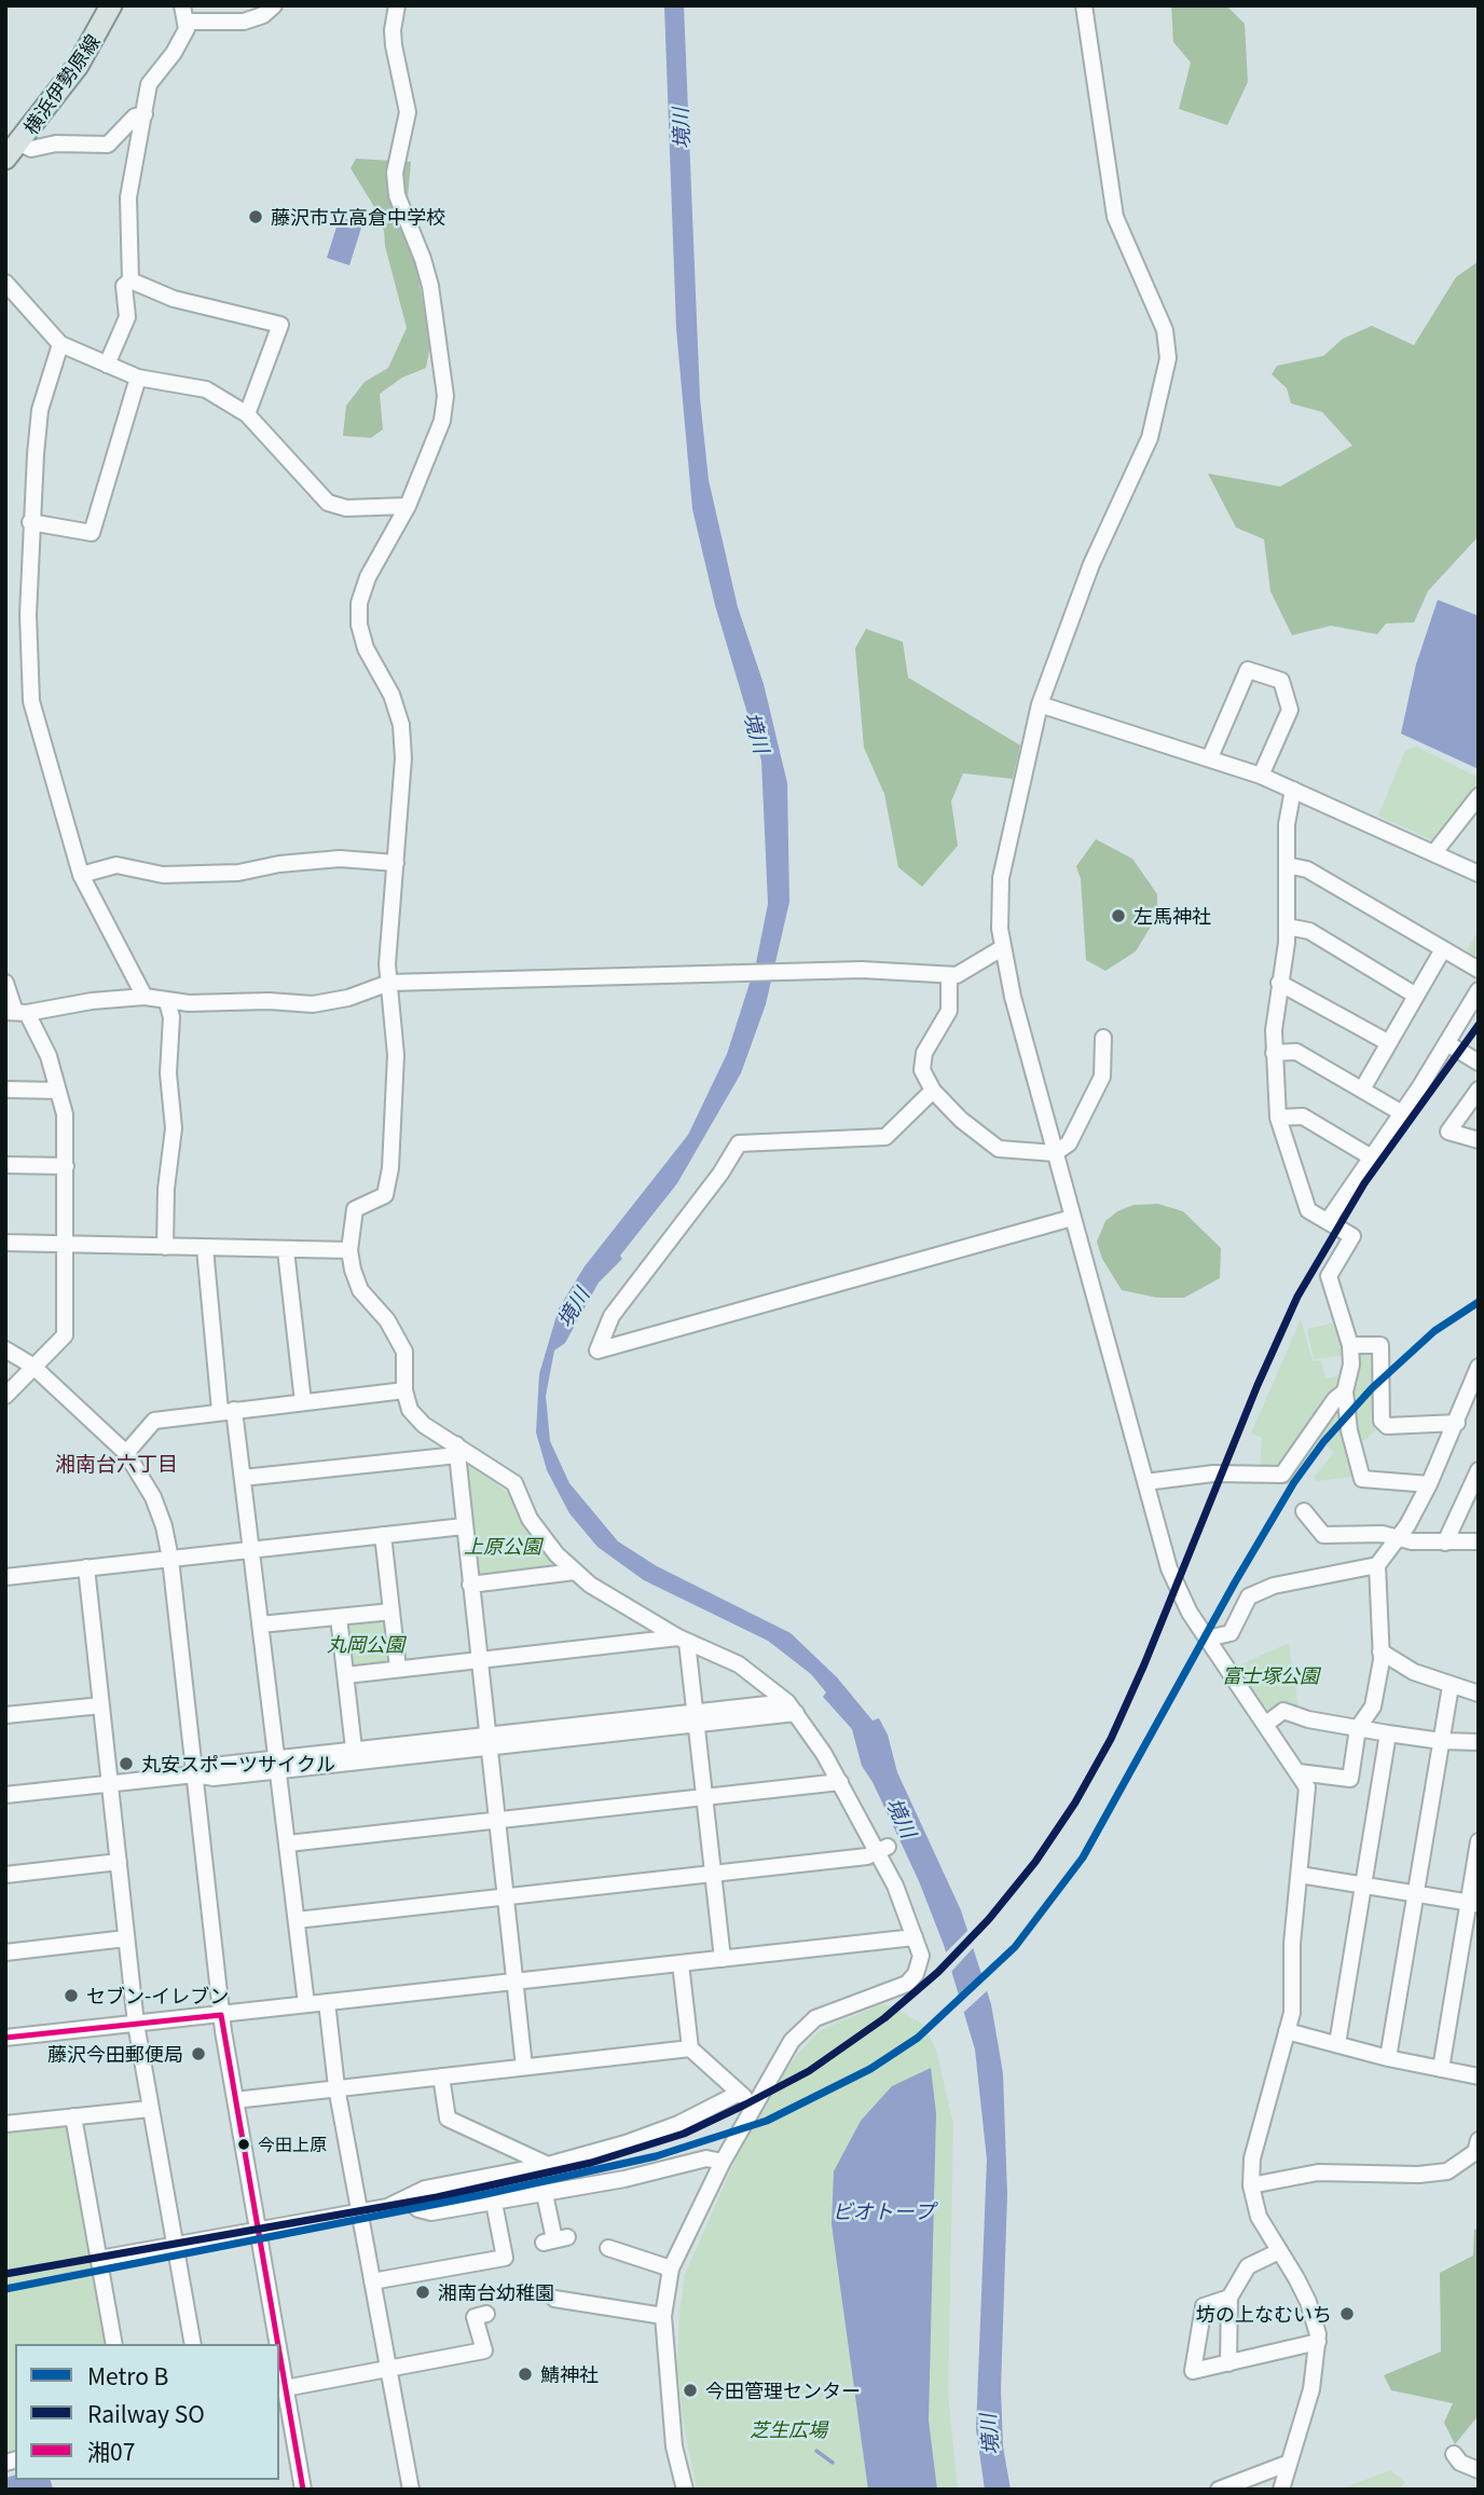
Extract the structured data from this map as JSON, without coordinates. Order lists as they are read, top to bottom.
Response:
{
  "streets": {
    "main road": ["横浜伊勢原線"]
  },
  "districts": ["湘南台六丁目"],
  "water": ["境川", "ビオトープ"],
  "parks": [
    "上原公園",
    "丸岡公園",
    "富士塚公園",
    "芝生広場"
  ],
  "places": [
    "藤沢市立高倉中学校",
    "左馬神社",
    "丸安スポーツサイクル",
    "セブン-イレブン",
    "藤沢今田郵便局",
    "今田上原",
    "湘南台幼稚園",
    "坊の上なむいち",
    "鯖神社",
    "今田管理センター"
  ],
  "lines": ["rail line SO", "metro line B", "transit line 湘07"],
  "legend": ["Metro B", "Railway SO", "湘07"]
}
